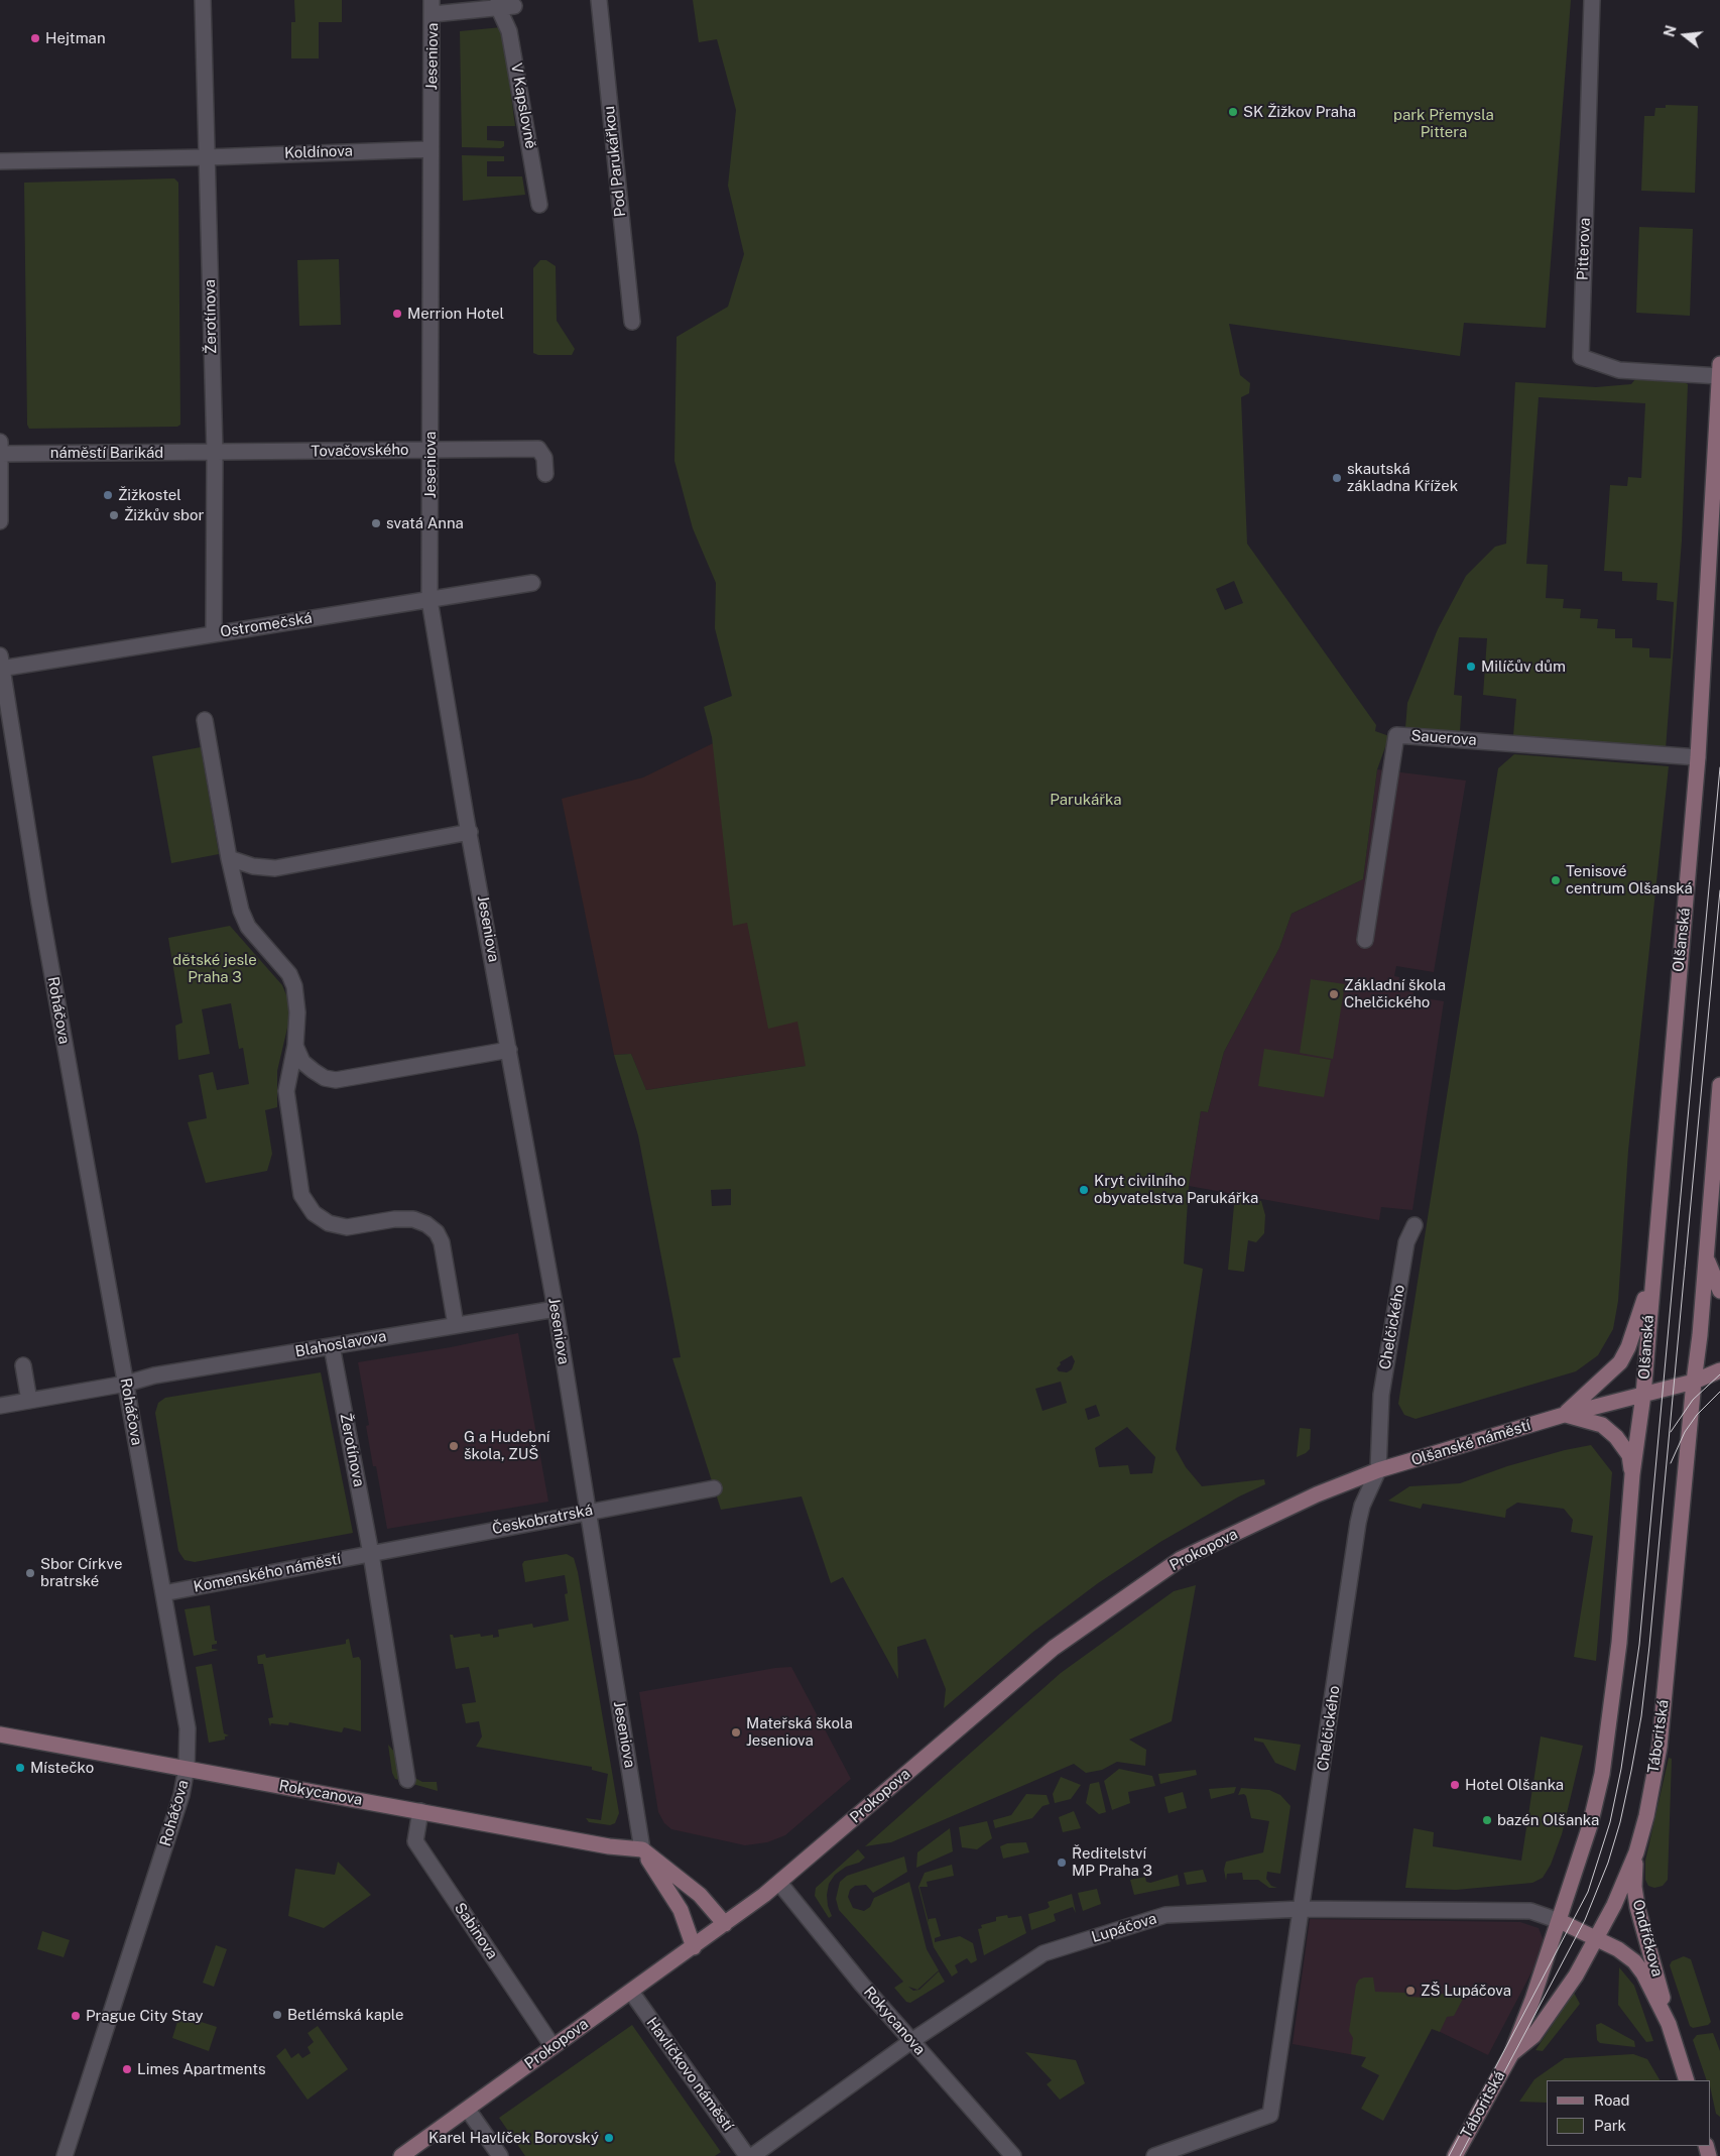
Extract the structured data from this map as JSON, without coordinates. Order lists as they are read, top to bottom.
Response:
{
  "streets": {
    "street": [
      "Jeseniova",
      "V Kapslovně",
      "Koldínova",
      "Pod Parukářkou",
      "Pitterova",
      "Žerotínova",
      "Tovačovského",
      "náměstí Barikád",
      "Ostromečská",
      "Sauerova",
      "Olšanská",
      "Roháčova",
      "Chelčického",
      "Blahoslavova",
      "Olšanské náměstí",
      "Českobratrská",
      "Prokopova",
      "Komenského náměstí",
      "Táboritská",
      "Rokycanova",
      "Lupáčova",
      "Sabinova",
      "Ondříčkova",
      "Havlíčkovo náměstí"
    ]
  },
  "crossings": [
    ["Jeseniova", "Koldínova"],
    ["Jeseniova", "Tovačovského"],
    ["Jeseniova", "Ostromečská"],
    ["Jeseniova", "Blahoslavova"],
    ["Jeseniova", "Českobratrská"],
    ["Jeseniova", "Rokycanova"],
    ["Koldínova", "Žerotínova"],
    ["Pitterova", "Olšanská"],
    ["Žerotínova", "Tovačovského"],
    ["Žerotínova", "náměstí Barikád"],
    ["Žerotínova", "Ostromečská"],
    ["Žerotínova", "Blahoslavova"],
    ["Žerotínova", "Českobratrská"],
    ["Žerotínova", "Komenského náměstí"],
    ["Tovačovského", "náměstí Barikád"],
    ["Ostromečská", "Roháčova"],
    ["Sauerova", "Olšanská"],
    ["Olšanská", "Olšanské náměstí"],
    ["Olšanská", "Táboritská"],
    ["Roháčova", "Blahoslavova"],
    ["Roháčova", "Komenského náměstí"],
    ["Roháčova", "Rokycanova"],
    ["Chelčického", "Olšanské náměstí"],
    ["Chelčického", "Prokopova"],
    ["Chelčického", "Lupáčova"],
    ["Olšanské náměstí", "Prokopova"],
    ["Olšanské náměstí", "Táboritská"],
    ["Českobratrská", "Komenského náměstí"],
    ["Prokopova", "Rokycanova"],
    ["Prokopova", "Sabinova"],
    ["Prokopova", "Havlíčkovo náměstí"],
    ["Táboritská", "Lupáčova"],
    ["Táboritská", "Ondříčkova"],
    ["Rokycanova", "Lupáčova"],
    ["Rokycanova", "Sabinova"],
    ["Lupáčova", "Ondříčkova"]
  ],
  "parks": ["park Přemysla Pittera", "Parukářka", "dětské jesle Praha 3"],
  "places": [
    "Hejtman",
    "SK Žižkov Praha",
    "Merrion Hotel",
    "skautská základna Křížek",
    "Žižkostel",
    "Žižkův sbor",
    "svatá Anna",
    "Milíčův dům",
    "Tenisové centrum Olšanská",
    "Základní škola Chelčického",
    "Kryt civilního obyvatelstva Parukářka",
    "G a Hudební škola, ZUŠ",
    "Sbor Církve bratrské",
    "Mateřská škola Jeseniova",
    "Místečko",
    "Hotel Olšanka",
    "bazén Olšanka",
    "Ředitelství MP Praha 3",
    "ZŠ Lupáčova",
    "Betlémská kaple",
    "Prague City Stay",
    "Limes Apartments",
    "Karel Havlíček Borovský"
  ],
  "legend": ["Road", "Park"],
  "north": "left"
}
